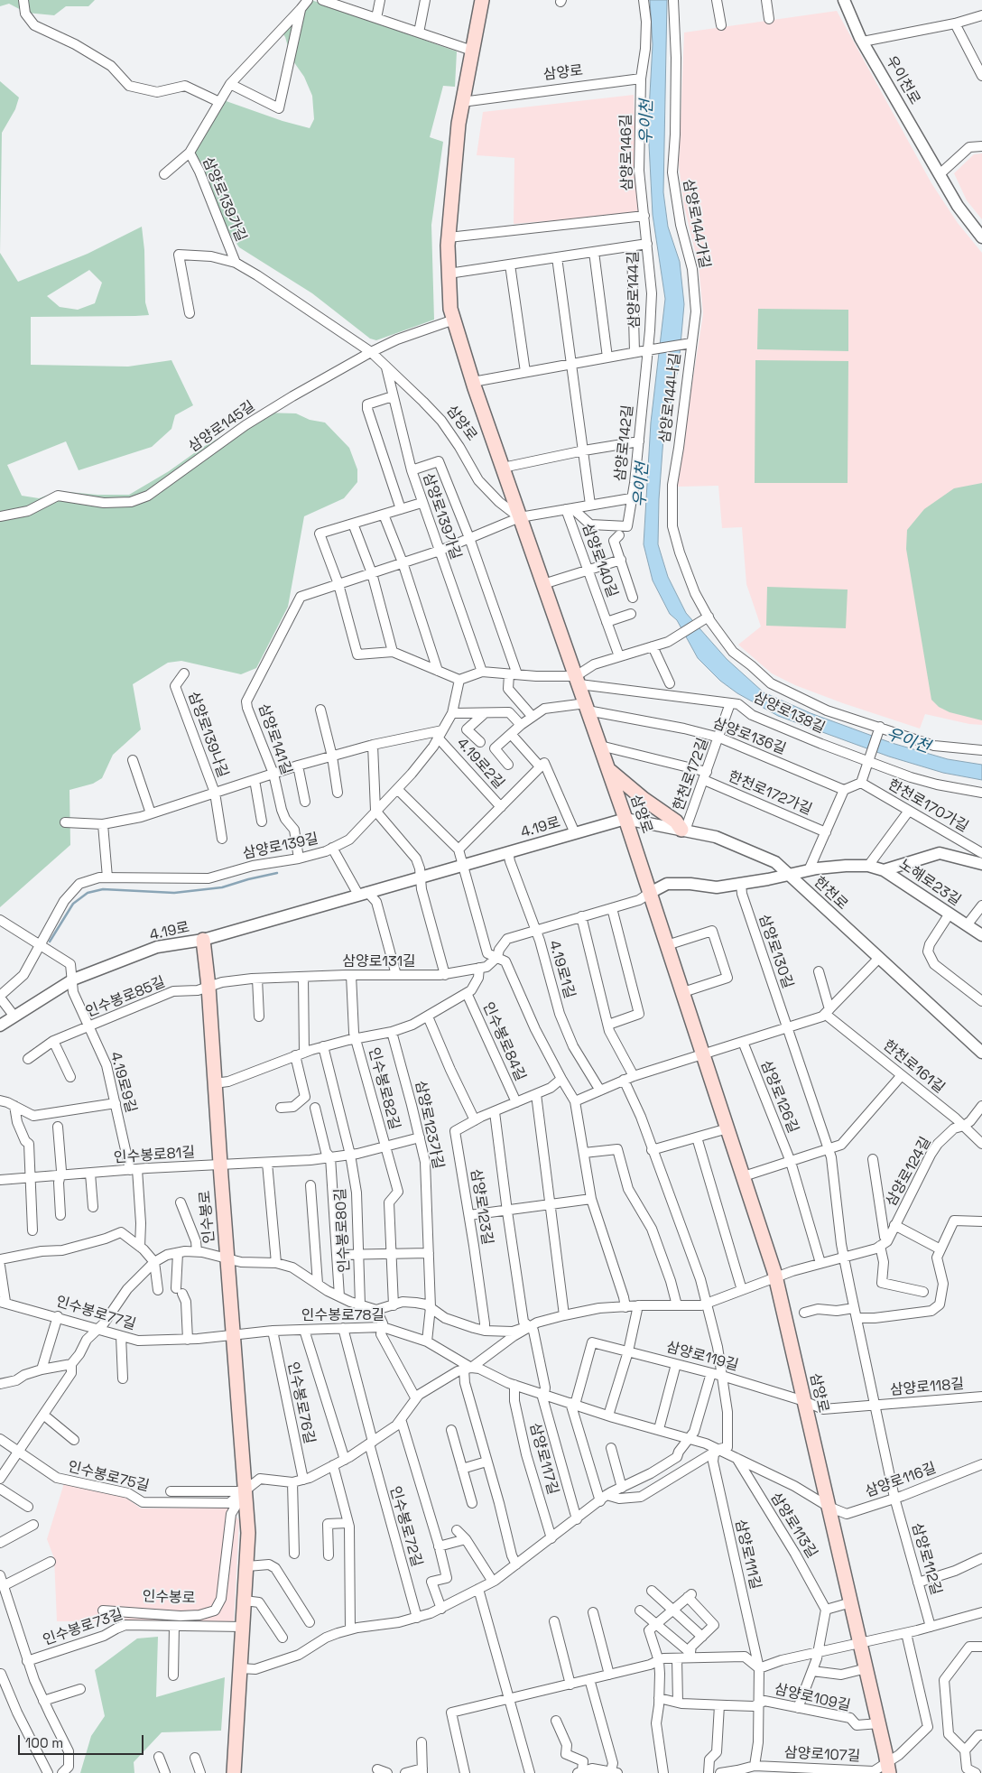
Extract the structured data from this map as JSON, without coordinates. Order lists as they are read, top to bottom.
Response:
{
  "streets": {
    "main road": ["삼양로", "인수봉로"],
    "street": [
      "우이천로",
      "삼양로146길",
      "삼양로139가길",
      "삼양로144가길",
      "삼양로144길",
      "삼양로144나길",
      "삼양로145길",
      "삼양로142길",
      "삼양로140길",
      "삼양로138길",
      "삼양로139나길",
      "삼양로136길",
      "삼양로141길",
      "4.19로2길",
      "한천로172길",
      "한천로172가길",
      "한천로170가길",
      "4.19로",
      "삼양로139길",
      "노해로23길",
      "한천로",
      "삼양로130길",
      "삼양로131길",
      "4.19로1길",
      "인수봉로85길",
      "인수봉로84길",
      "한천로161길",
      "4.19로9길",
      "인수봉로82길",
      "삼양로126길",
      "삼양로123가길",
      "인수봉로81길",
      "삼양로124길",
      "삼양로123길",
      "인수봉로80길",
      "인수봉로77길",
      "인수봉로78길",
      "삼양로119길",
      "삼양로118길",
      "인수봉로76길",
      "삼양로117길",
      "인수봉로75길",
      "삼양로116길",
      "삼양로113길",
      "인수봉로72길",
      "삼양로111길",
      "삼양로112길",
      "인수봉로73길",
      "삼양로109길",
      "삼양로107길"
    ]
  },
  "crossings": [
    ["삼양로", "삼양로146길"],
    ["삼양로", "삼양로139가길"],
    ["삼양로", "삼양로144길"],
    ["삼양로", "삼양로145길"],
    ["삼양로", "삼양로142길"],
    ["삼양로", "삼양로138길"],
    ["삼양로", "삼양로136길"],
    ["삼양로", "삼양로141길"],
    ["삼양로", "4.19로"],
    ["삼양로", "한천로"],
    ["삼양로", "삼양로131길"],
    ["삼양로", "삼양로119길"],
    ["삼양로", "삼양로118길"],
    ["삼양로", "삼양로116길"],
    ["삼양로", "삼양로109길"],
    ["삼양로", "삼양로107길"],
    ["삼양로146길", "삼양로144길"],
    ["삼양로139가길", "삼양로145길"],
    ["삼양로139가길", "삼양로141길"],
    ["삼양로144가길", "삼양로144나길"],
    ["삼양로144길", "삼양로142길"],
    ["삼양로142길", "삼양로140길"],
    ["삼양로142길", "삼양로141길"],
    ["삼양로138길", "한천로172길"],
    ["삼양로139나길", "삼양로141길"],
    ["삼양로139나길", "4.19로2길"],
    ["삼양로139나길", "삼양로139길"],
    ["삼양로136길", "한천로172길"],
    ["삼양로141길", "삼양로139길"],
    ["4.19로2길", "삼양로139길"],
    ["한천로172길", "한천로172가길"],
    ["한천로172길", "한천로"],
    ["4.19로", "한천로"],
    ["4.19로", "4.19로1길"],
    ["4.19로", "4.19로9길"],
    ["4.19로", "인수봉로"],
    ["삼양로139길", "4.19로9길"],
    ["노해로23길", "한천로"],
    ["삼양로130길", "삼양로126길"],
    ["삼양로131길", "4.19로1길"],
    ["삼양로131길", "인수봉로85길"],
    ["삼양로131길", "인수봉로84길"],
    ["삼양로131길", "인수봉로"],
    ["인수봉로85길", "4.19로9길"],
    ["인수봉로85길", "인수봉로"],
    ["인수봉로84길", "인수봉로82길"],
    ["인수봉로84길", "삼양로123가길"],
    ["인수봉로84길", "삼양로123길"],
    ["인수봉로84길", "인수봉로"],
    ["한천로161길", "삼양로124길"],
    ["4.19로9길", "인수봉로81길"],
    ["인수봉로82길", "삼양로123가길"],
    ["인수봉로82길", "인수봉로81길"],
    ["인수봉로82길", "인수봉로"],
    ["인수봉로82길", "인수봉로80길"],
    ["삼양로123가길", "인수봉로78길"],
    ["인수봉로81길", "인수봉로"],
    ["삼양로123길", "삼양로117길"],
    ["인수봉로", "인수봉로80길"],
    ["인수봉로", "인수봉로77길"],
    ["인수봉로", "인수봉로78길"],
    ["인수봉로", "인수봉로75길"],
    ["인수봉로", "인수봉로73길"],
    ["인수봉로77길", "인수봉로78길"],
    ["인수봉로78길", "인수봉로76길"],
    ["삼양로119길", "삼양로118길"],
    ["삼양로118길", "삼양로116길"],
    ["삼양로118길", "삼양로112길"],
    ["삼양로116길", "삼양로112길"]
  ],
  "water": ["우이천"],
  "scale_bar": "100 m"
}
